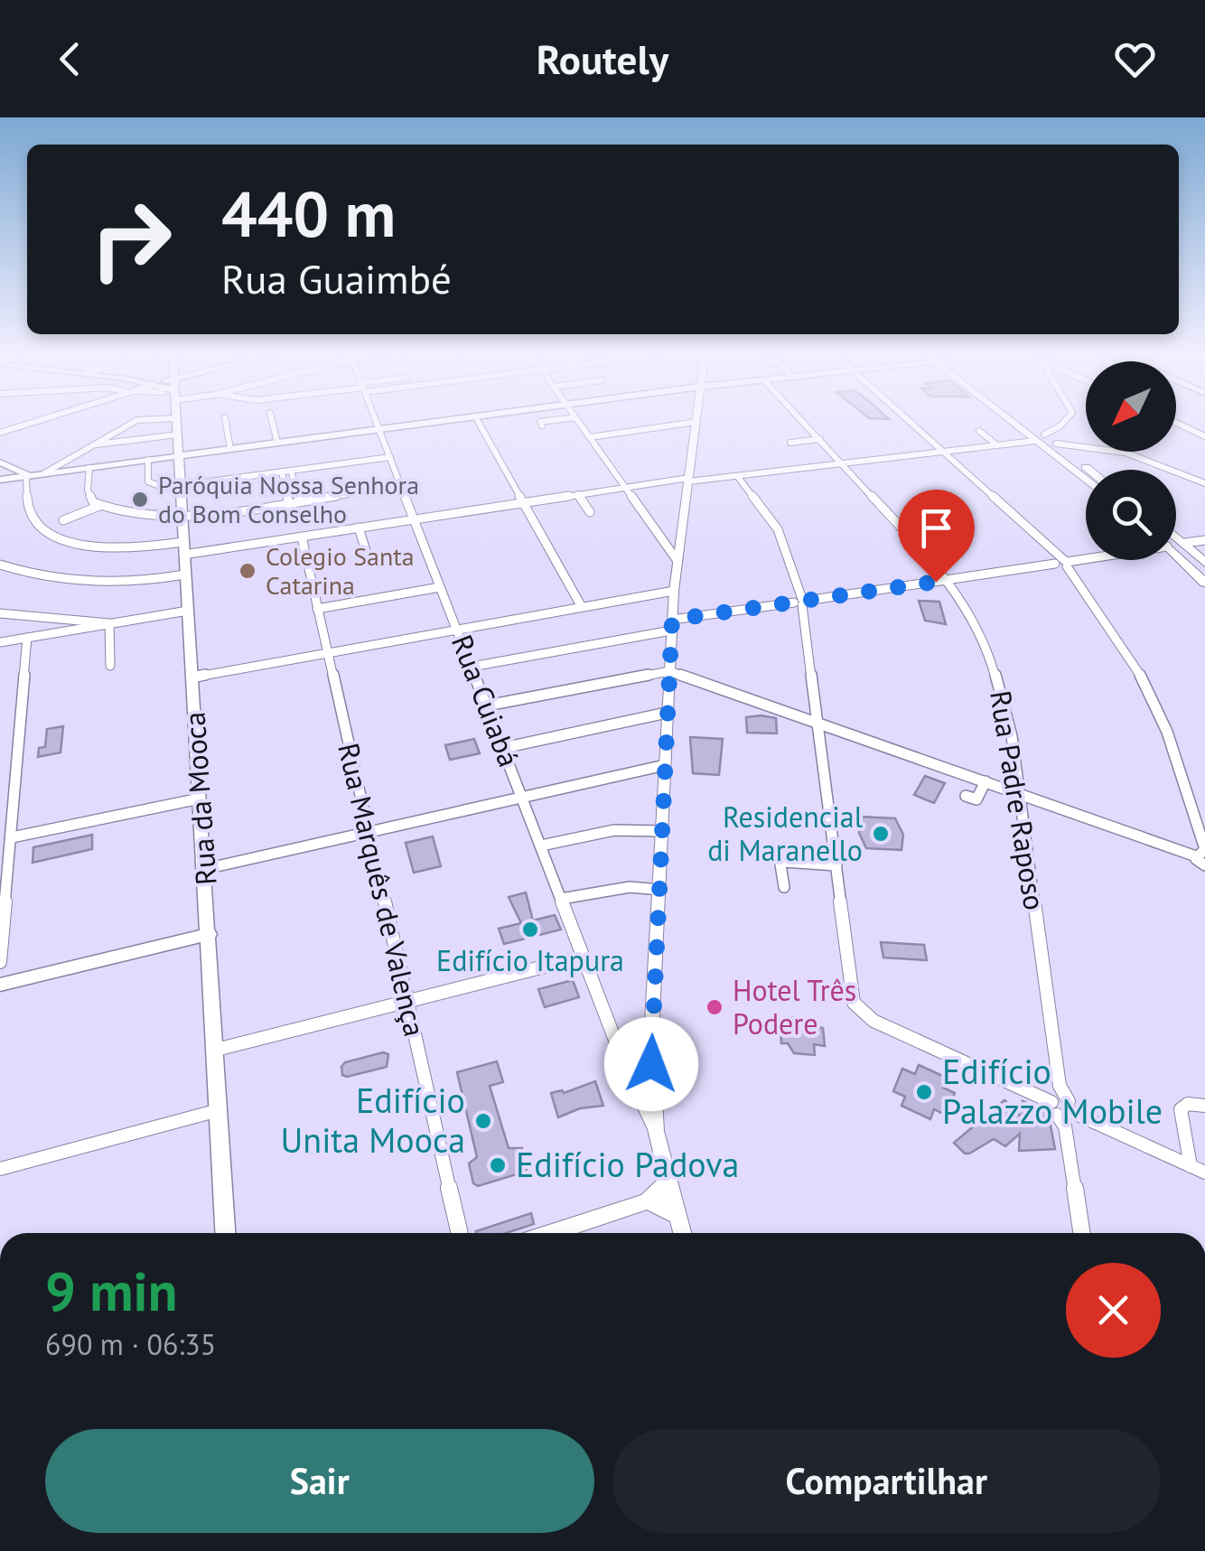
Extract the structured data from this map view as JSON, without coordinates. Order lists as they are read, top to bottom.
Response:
{
  "streets": {
    "main road": ["Rua da Mooca"],
    "street": ["Rua Cuiabá", "Rua Padre Raposo", "Rua Marquês de Valença"]
  },
  "places": [
    "Paróquia Nossa Senhora do Bom Conselho",
    "Colegio Santa Catarina",
    "Residencial di Maranello",
    "Edifício Itapura",
    "Hotel Três Podere",
    "Edifício Palazzo Mobile",
    "Edifício Unita Mooca",
    "Edifício Padova"
  ],
  "north": "bottom left",
  "page": {
    "header": "Routely",
    "turn": ["440 m", "Rua Guaimbé"],
    "heading": ["9 min", "690 m · 06:35"],
    "buttons": ["Sair", "Compartilhar"]
  }
}
